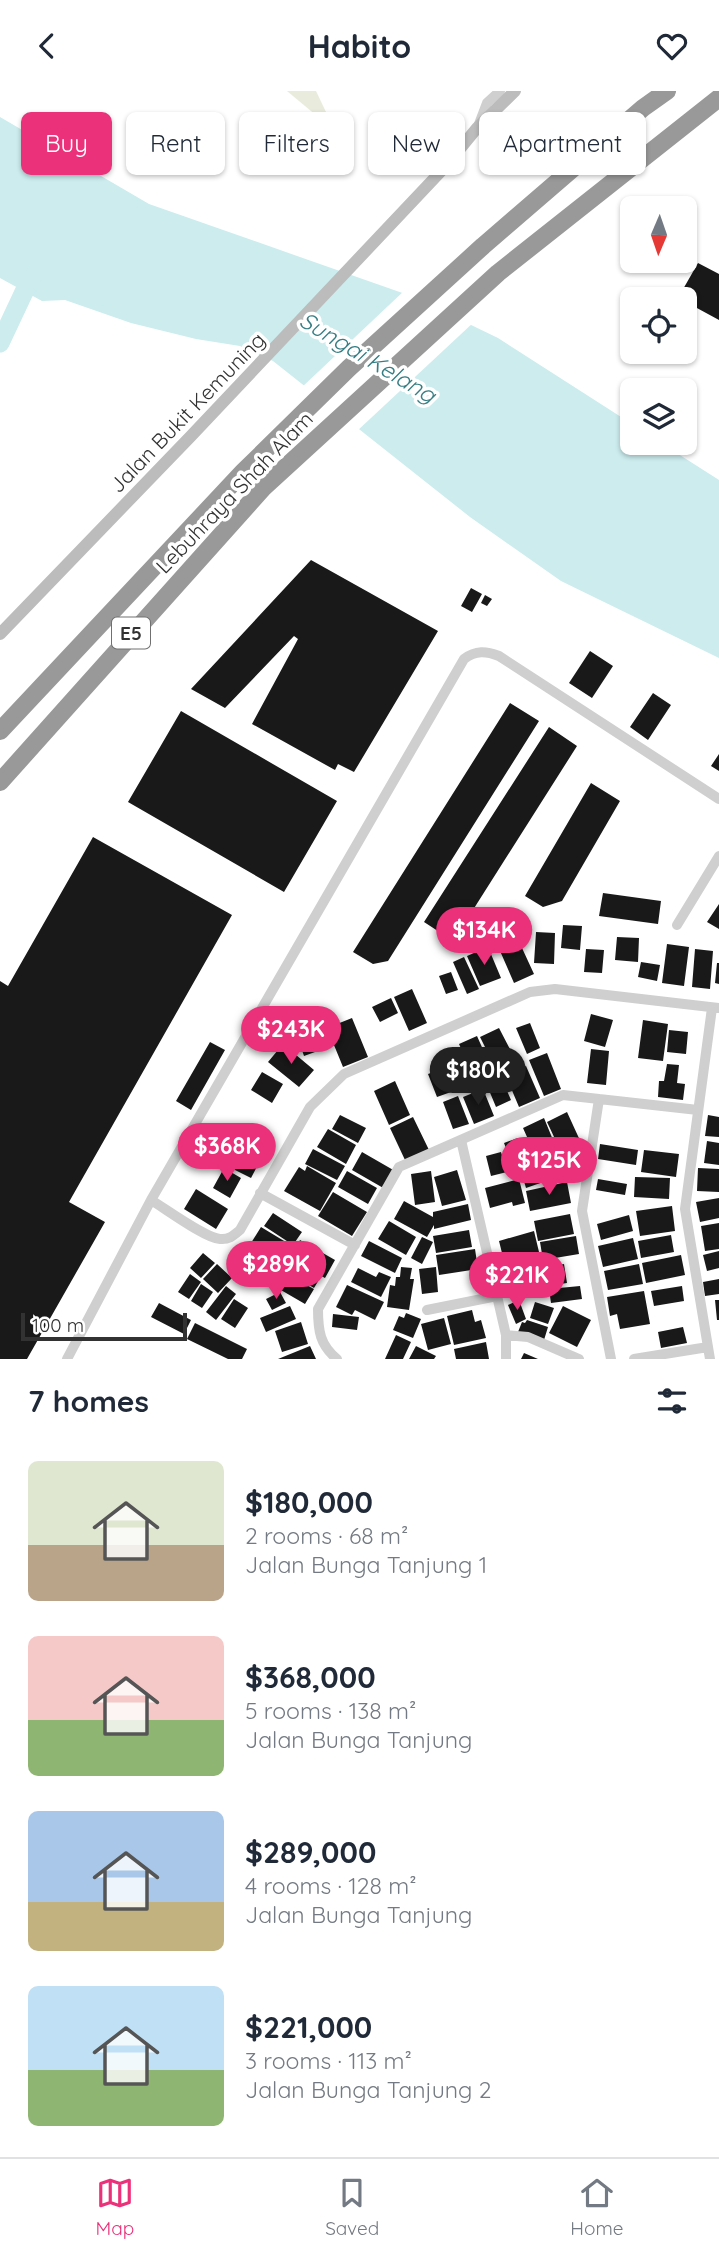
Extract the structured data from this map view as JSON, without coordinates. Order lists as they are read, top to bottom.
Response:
{
  "streets": {
    "highway": ["Lebuhraya Shah Alam", "E5"],
    "main road": ["Jalan Bukit Kemuning"]
  },
  "water": ["Sungai Kelang"],
  "scale_bar": "100 m",
  "north": "bottom",
  "page": {
    "header": "Habito",
    "chip": [
      "Buy",
      "Rent",
      "Filters",
      "New",
      "Apartment"
    ],
    "price": [
      "$134K",
      "$243K",
      "$180K",
      "$368K",
      "$125K",
      "$289K",
      "$221K"
    ],
    "scale": "100 m",
    "heading": "7 homes",
    "list": [
      {
        "name": "$180,000",
        "note": "2 rooms · 68 m² · Jalan Bunga Tanjung 1"
      },
      {
        "name": "$368,000",
        "note": "5 rooms · 138 m² · Jalan Bunga Tanjung"
      },
      {
        "name": "$289,000",
        "note": "4 rooms · 128 m² · Jalan Bunga Tanjung"
      },
      {
        "name": "$221,000",
        "note": "3 rooms · 113 m² · Jalan Bunga Tanjung 2"
      }
    ],
    "tabs": ["Map", "Saved", "Home"]
  }
}
